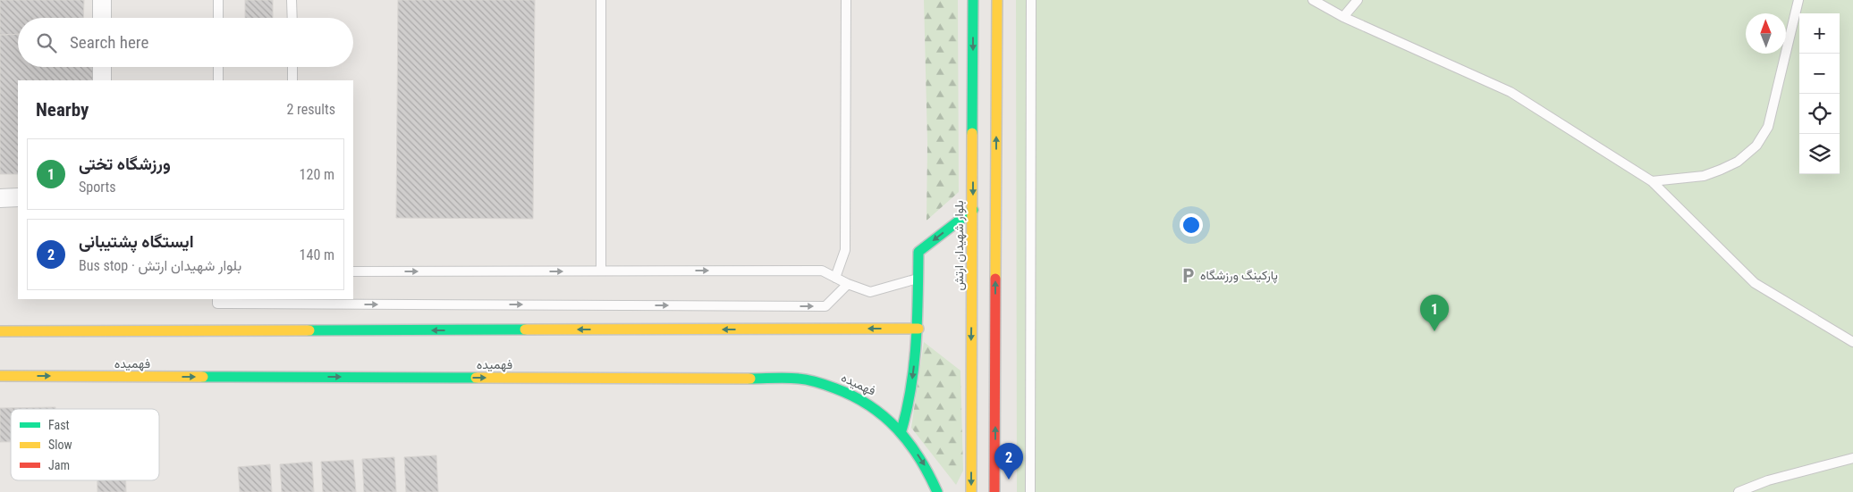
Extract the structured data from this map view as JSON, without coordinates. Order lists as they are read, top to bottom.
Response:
{
  "streets": {
    "main road": ["بلوار شهیدان ارتش", "فهمیده"]
  },
  "places": {
    "parking": ["پارکینگ ورزشگاه"]
  },
  "legend": ["Fast", "Slow", "Jam"],
  "north": "top",
  "page": {
    "map_buttons": ["+", "−"],
    "search": "Search here",
    "heading": ["Nearby", "2 results"],
    "list": [
      {
        "mark": "1",
        "name": "ورزشگاه تختی",
        "note": "Sports",
        "value": "120 m"
      },
      {
        "mark": "2",
        "name": "ایستگاه پشتیبانی",
        "note": "Bus stop · بلوار شهیدان ارتش",
        "value": "140 m"
      }
    ],
    "pins": ["1", "2"]
  }
}
